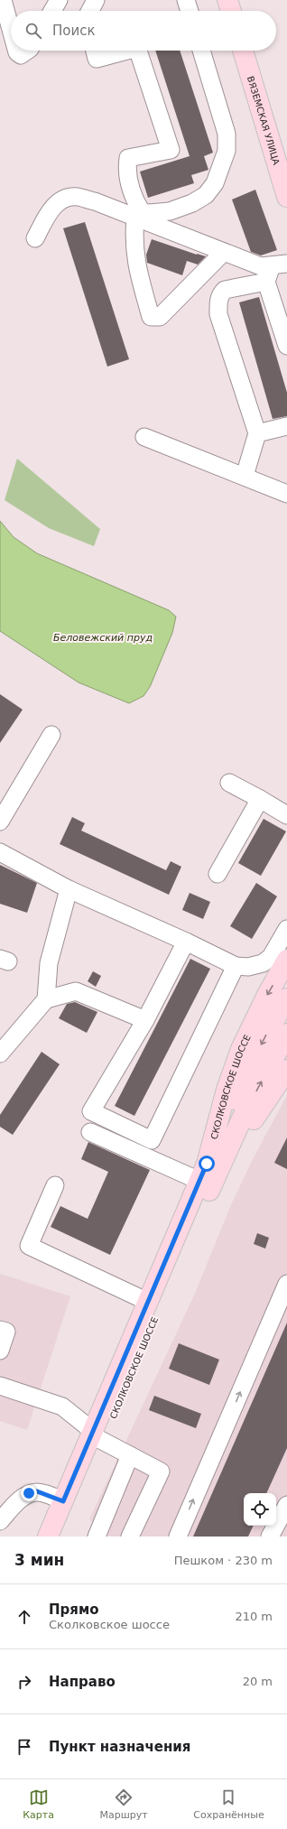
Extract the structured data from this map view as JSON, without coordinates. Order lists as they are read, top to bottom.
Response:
{
  "streets": {
    "main road": ["ВЯЗЕМСКАЯ УЛИЦА", "СКОЛКОВСКОЕ ШОССЕ"]
  },
  "water": ["Беловежский пруд"],
  "page": {
    "search": "Поиск",
    "heading": ["3 мин", "Пешком · 230 m"],
    "list": [
      ["Прямо", "Сколковское шоссе", "210 m"],
      ["Направо", "20 m"],
      "Пункт назначения"
    ],
    "nav": ["Карта", "Маршрут", "Сохранённые"]
  }
}
